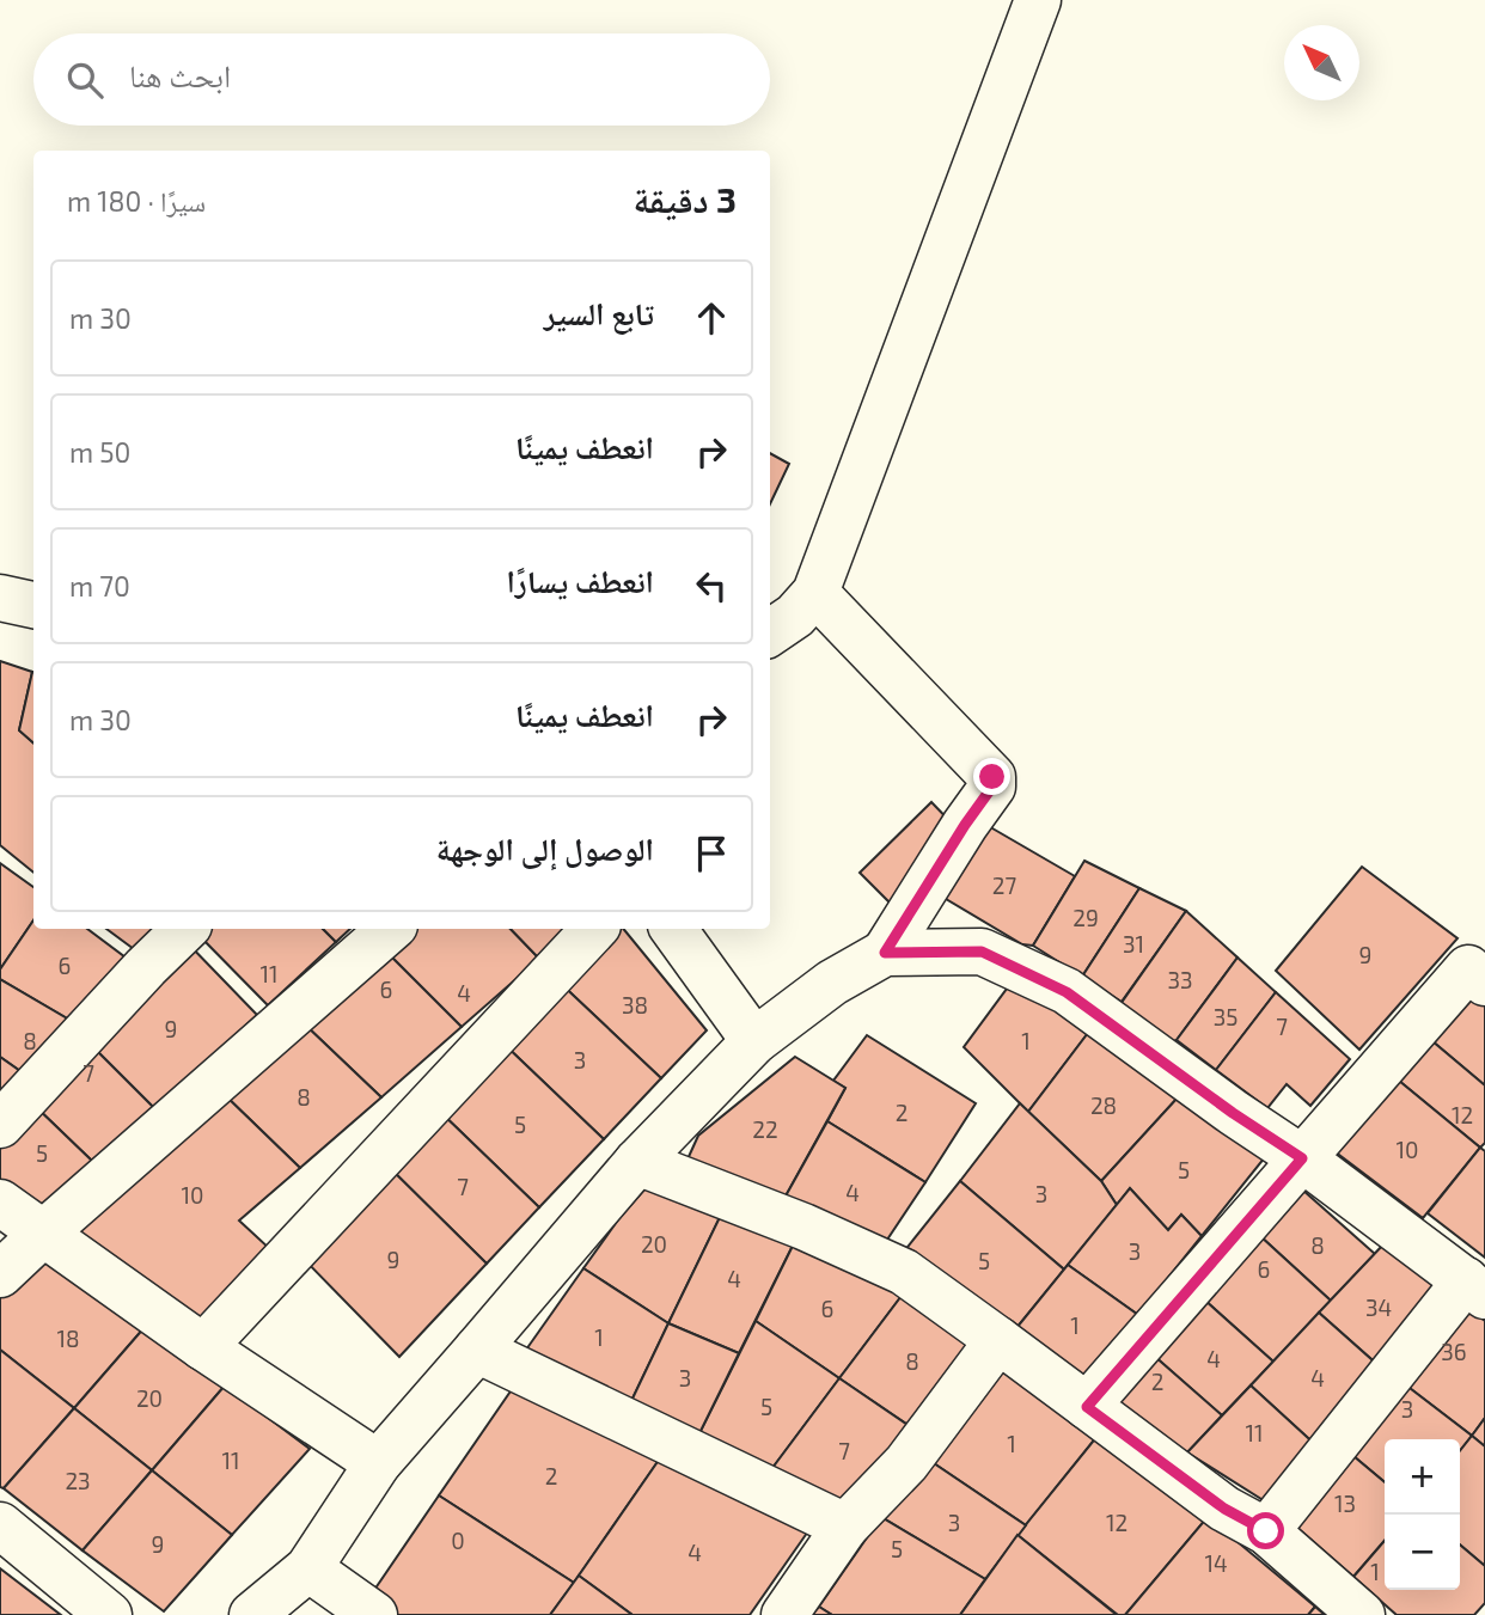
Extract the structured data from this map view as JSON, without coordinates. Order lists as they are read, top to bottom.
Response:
{
  "house_numbers": [
    "27",
    "29",
    "31",
    "9",
    "6",
    "11",
    "33",
    "6",
    "4",
    "38",
    "35",
    "7",
    "9",
    "8",
    "1",
    "3",
    "7",
    "8",
    "28",
    "2",
    "12",
    "5",
    "22",
    "10",
    "5",
    "5",
    "7",
    "4",
    "3",
    "10",
    "20",
    "8",
    "3",
    "9",
    "5",
    "6",
    "4",
    "34",
    "6",
    "1",
    "1",
    "18",
    "36",
    "4",
    "8",
    "3",
    "4",
    "2",
    "20",
    "5",
    "3",
    "11",
    "1",
    "7",
    "11",
    "2",
    "23",
    "13",
    "3",
    "12",
    "0",
    "9",
    "5",
    "4",
    "14",
    "1"
  ],
  "north": "top left",
  "page": {
    "search": "ابحث هنا",
    "heading": ["3 دقيقة", "سيرًا · 180 m"],
    "list": [
      ["تابع السير", "30 m"],
      ["انعطف يمينًا", "50 m"],
      ["انعطف يسارًا", "70 m"],
      ["انعطف يمينًا", "30 m"],
      "الوصول إلى الوجهة"
    ],
    "map_buttons": ["+", "−"]
  }
}
